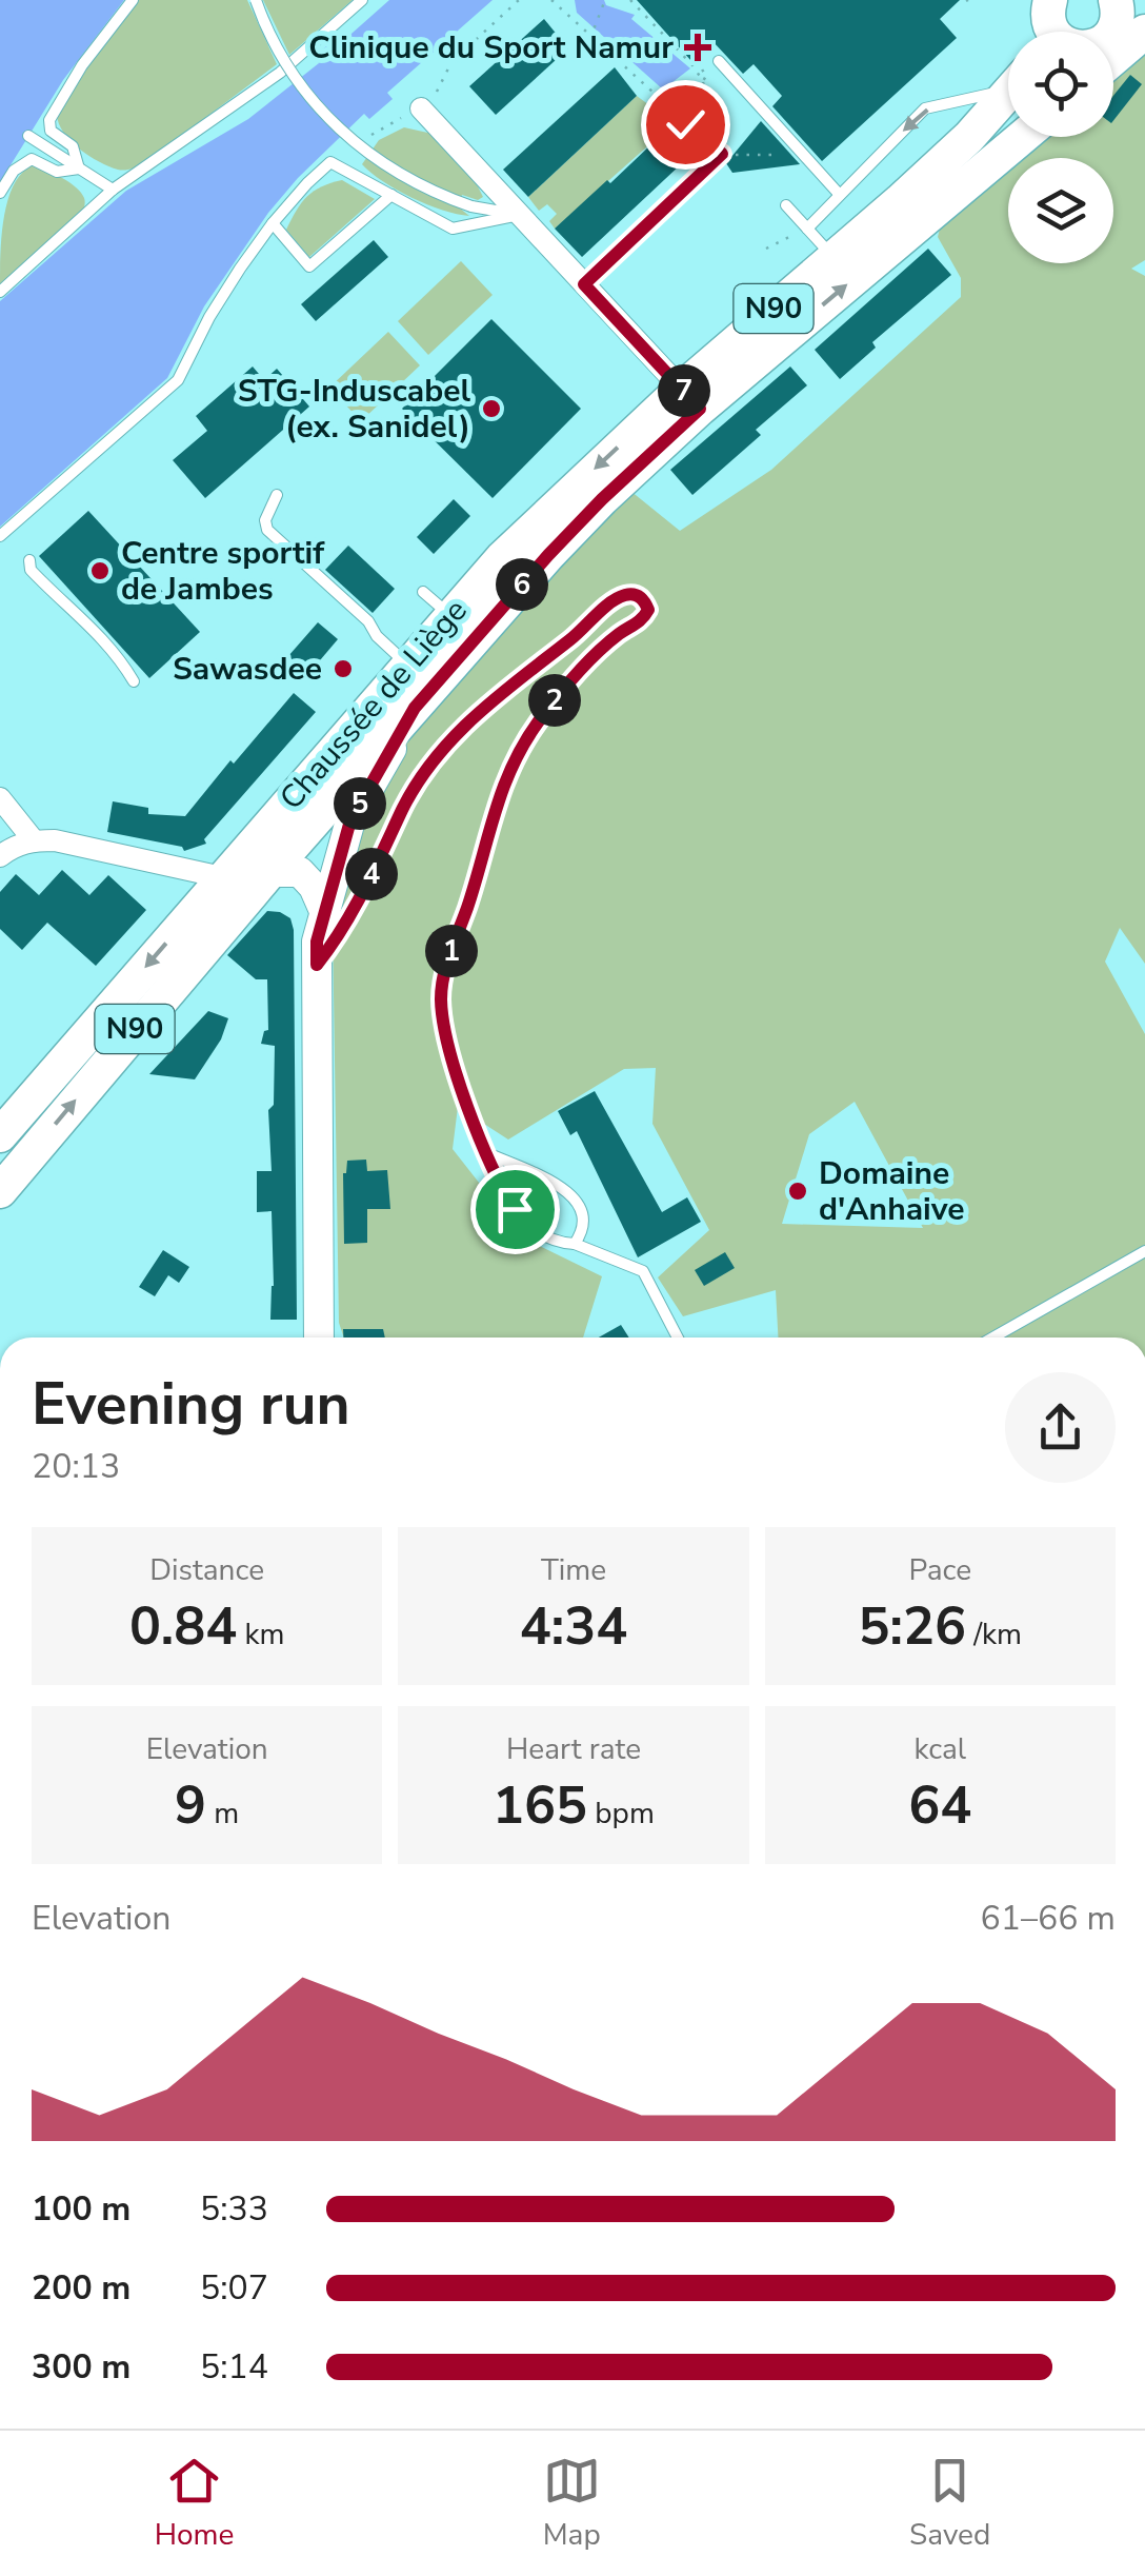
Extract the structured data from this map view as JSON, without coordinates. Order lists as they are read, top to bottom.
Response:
{
  "streets": {
    "main road": ["N90", "Chaussée de Liège"]
  },
  "crossings": [
    ["N90", "Chaussée de Liège"]
  ],
  "places": {
    "health": ["Clinique du Sport Namur"],
    "other": [
      "STG-Induscabel (ex. Sanidel)",
      "Centre sportif de Jambes",
      "Sawasdee",
      "Domaine d'Anhaive"
    ]
  },
  "page": {
    "pins": [
      "7",
      "6",
      "2",
      "5",
      "4",
      "1"
    ],
    "heading": ["Evening run", "20:13"],
    "stats": [
      ["Distance", "0.84 km"],
      ["Time", "4:34"],
      ["Pace", "5:26 /km"],
      ["Elevation", "9 m"],
      ["Heart rate", "165 bpm"],
      ["kcal", "64"]
    ],
    "chart": ["Elevation", "61–66 m"],
    "list": [
      {
        "name": "100 m",
        "note": "5:33"
      },
      {
        "name": "200 m",
        "note": "5:07"
      },
      {
        "name": "300 m",
        "note": "5:14"
      }
    ],
    "tabs": ["Home", "Map", "Saved"]
  }
}
